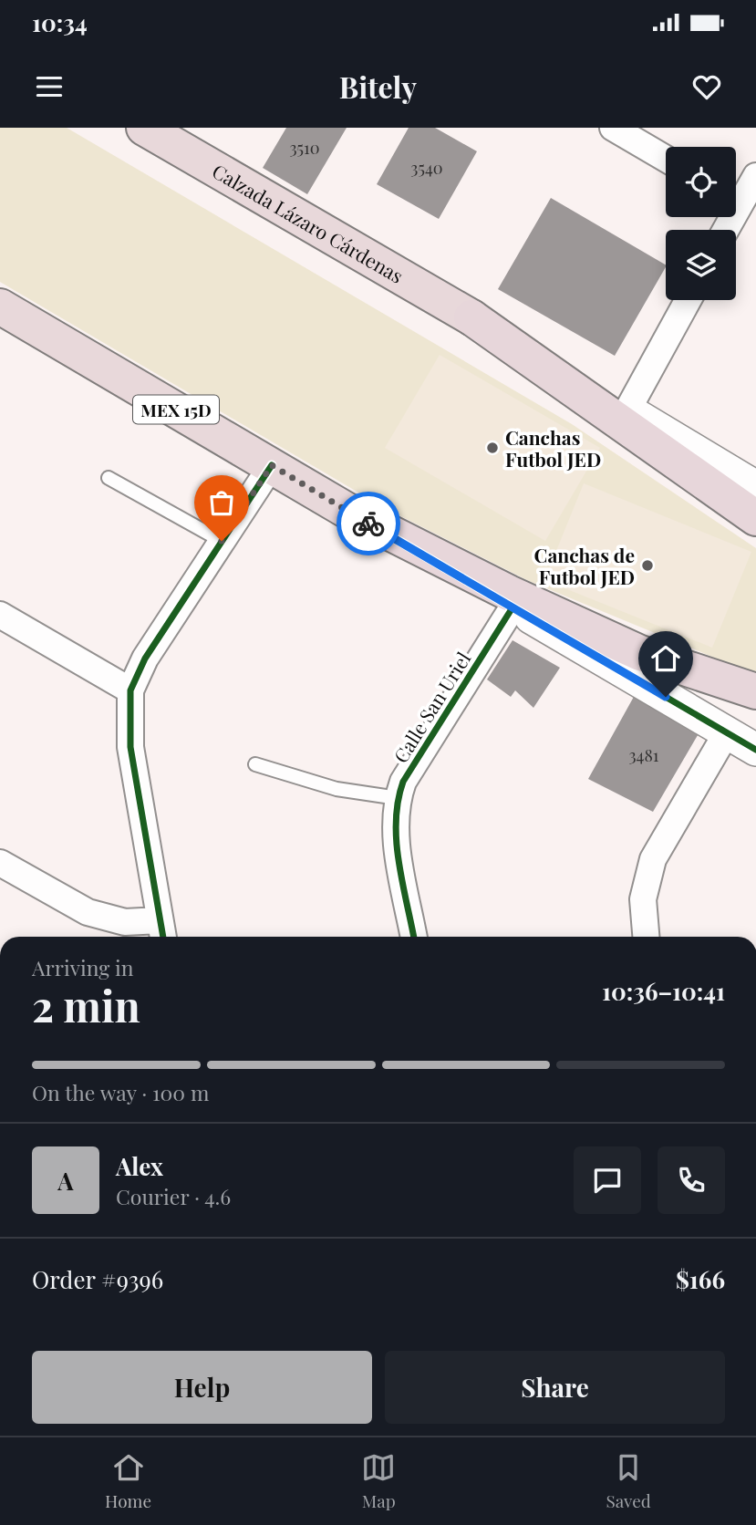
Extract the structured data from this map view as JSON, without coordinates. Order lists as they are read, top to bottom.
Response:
{
  "streets": {
    "highway": ["Calzada Lázaro Cárdenas", "MEX 15D"],
    "street": ["Calle San Uriel"]
  },
  "places": ["Canchas Futbol JED", "Canchas de Futbol JED"],
  "house_numbers": ["3510", "3540", "3481"],
  "page": {
    "status": "10:34",
    "header": "Bitely",
    "heading": ["2 min", "Arriving in", "10:36–10:41"],
    "panel": [
      "Alex",
      "Courier · 4.6",
      "Order #9396",
      "$166"
    ],
    "bar": "On the way · 100 m",
    "round": "A",
    "buttons": ["Help", "Share"],
    "tabs": ["Home", "Map", "Saved"]
  }
}
